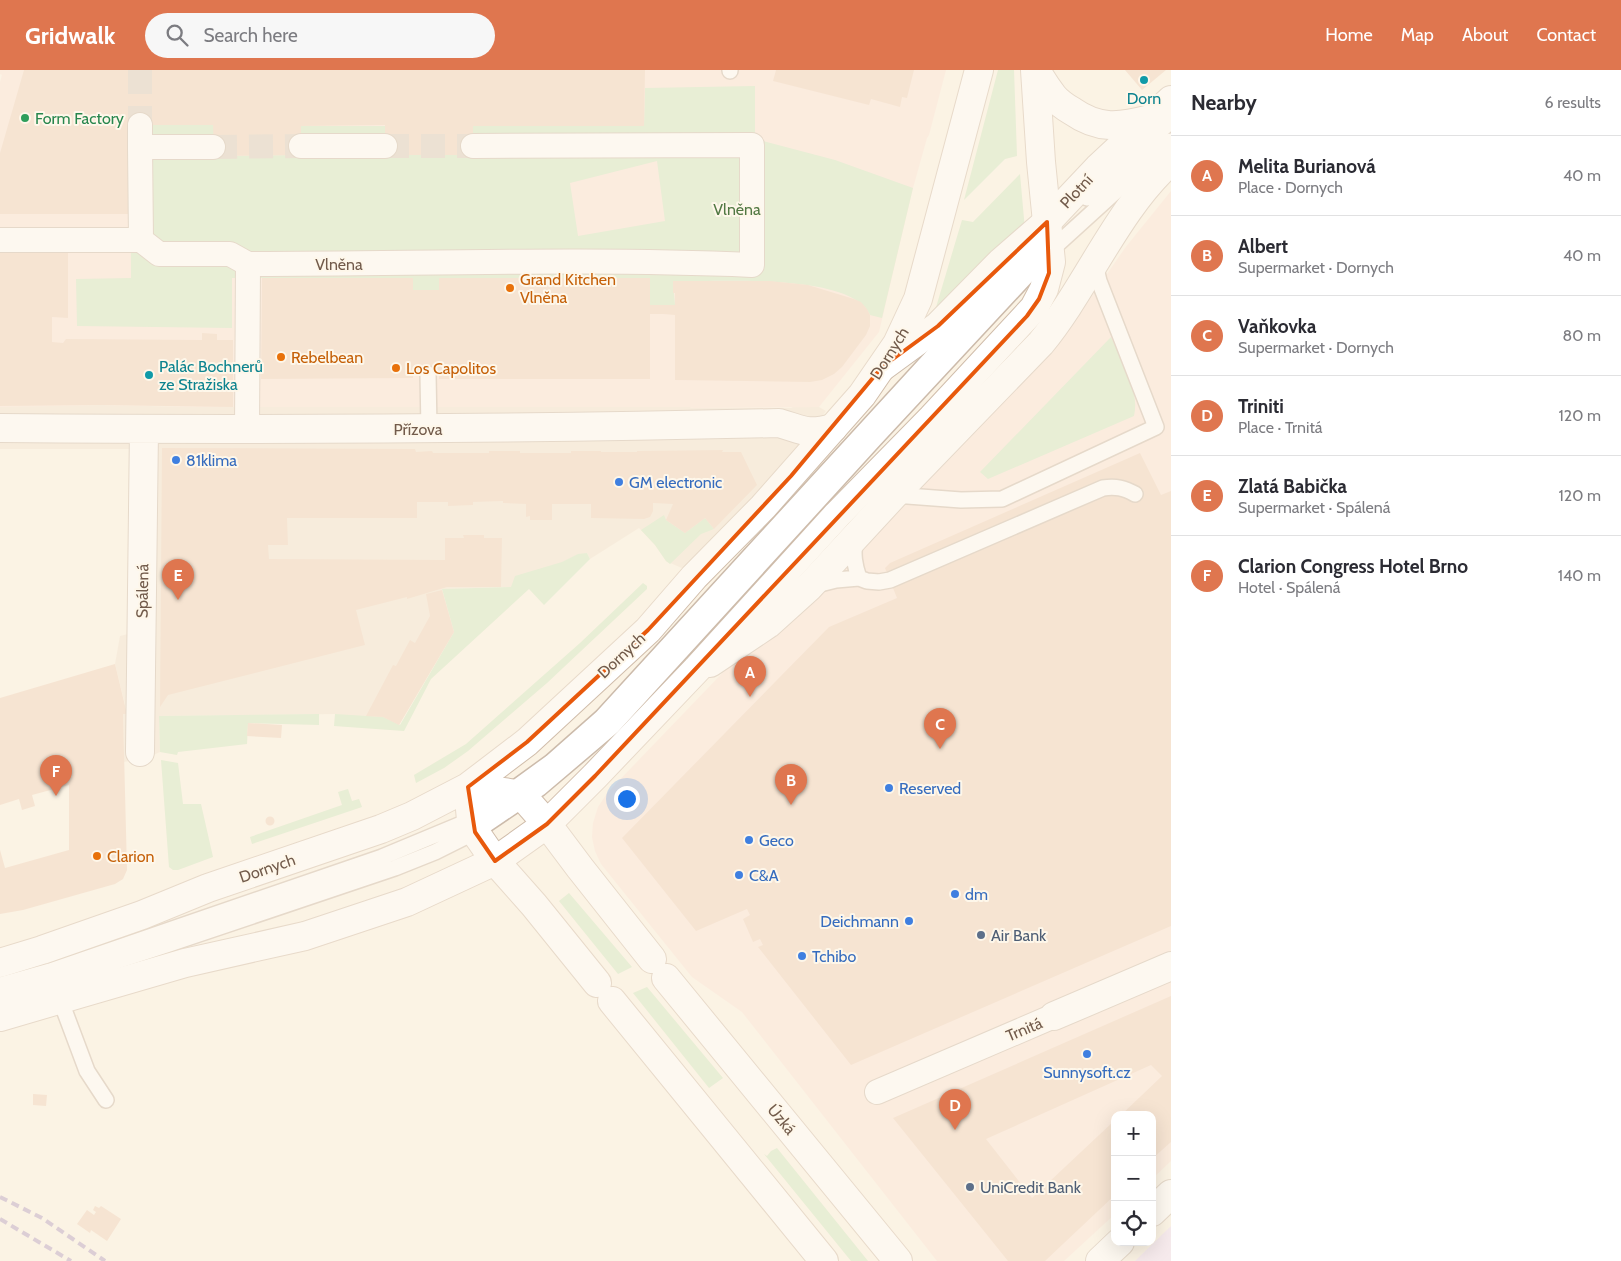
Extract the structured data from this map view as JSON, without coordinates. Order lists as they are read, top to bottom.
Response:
{
  "streets": {
    "main road": [
      "Plotní",
      "Dornych",
      "Přízova",
      "Spálená",
      "Trnitá",
      "Úzká"
    ],
    "street": ["Vlněna"]
  },
  "crossings": [
    ["Plotní", "Dornych"],
    ["Dornych", "Přízova"],
    ["Přízova", "Spálená"]
  ],
  "parks": ["Vlněna"],
  "places": [
    "Dorn",
    "Form Factory",
    "Grand Kitchen Vlněna",
    "Rebelbean",
    "Los Capolitos",
    "Palác Bochnerů ze Stražiska",
    "81klima",
    "GM electronic",
    "Reserved",
    "Geco",
    "Clarion",
    "C&A",
    "dm",
    "Deichmann",
    "Air Bank",
    "Tchibo",
    "Sunnysoft.cz",
    "UniCredit Bank"
  ],
  "page": {
    "header": "Gridwalk",
    "search": "Search here",
    "nav": [
      "Home",
      "Map",
      "About",
      "Contact"
    ],
    "heading": ["Nearby", "6 results"],
    "list": [
      {
        "mark": "A",
        "name": "Melita Burianová",
        "note": "Place · Dornych",
        "value": "40 m"
      },
      {
        "mark": "B",
        "name": "Albert",
        "note": "Supermarket · Dornych",
        "value": "40 m"
      },
      {
        "mark": "C",
        "name": "Vaňkovka",
        "note": "Supermarket · Dornych",
        "value": "80 m"
      },
      {
        "mark": "D",
        "name": "Triniti",
        "note": "Place · Trnitá",
        "value": "120 m"
      },
      {
        "mark": "E",
        "name": "Zlatá Babička",
        "note": "Supermarket · Spálená",
        "value": "120 m"
      },
      {
        "mark": "F",
        "name": "Clarion Congress Hotel Brno",
        "note": "Hotel · Spálená",
        "value": "140 m"
      }
    ],
    "pins": [
      "E",
      "A",
      "C",
      "F",
      "B",
      "D"
    ],
    "map_buttons": ["+", "−"]
  }
}
